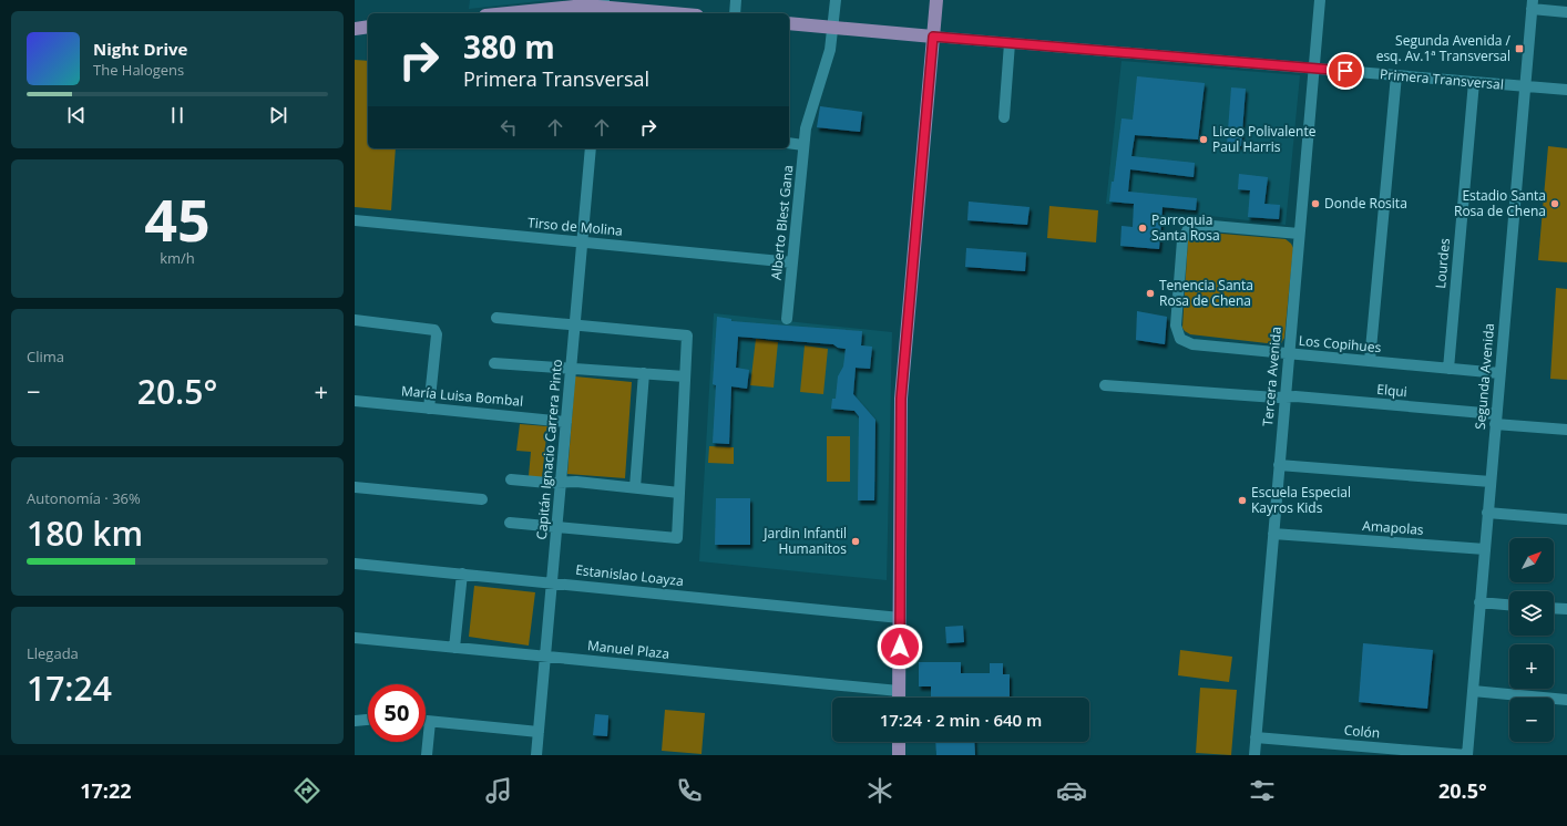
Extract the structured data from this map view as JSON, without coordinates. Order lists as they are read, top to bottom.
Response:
{
  "streets": {
    "main road": ["Primera Transversal"],
    "street": [
      "Alberto Blest Gana",
      "Tirso de Molina",
      "Lourdes",
      "Los Copihues",
      "Tercera Avenida",
      "Segunda Avenida",
      "Elqui",
      "María Luisa Bombal",
      "Capitán Ignacio Carrera Pinto",
      "Amapolas",
      "Estanislao Loayza",
      "Manuel Plaza",
      "Colón"
    ]
  },
  "crossings": [
    ["Primera Transversal", "Alberto Blest Gana"],
    ["Primera Transversal", "Lourdes"],
    ["Primera Transversal", "Tercera Avenida"],
    ["Primera Transversal", "Segunda Avenida"],
    ["Alberto Blest Gana", "Tirso de Molina"],
    ["Tirso de Molina", "Capitán Ignacio Carrera Pinto"],
    ["Lourdes", "Los Copihues"],
    ["Los Copihues", "Tercera Avenida"],
    ["Los Copihues", "Segunda Avenida"],
    ["Tercera Avenida", "Elqui"],
    ["Tercera Avenida", "Amapolas"],
    ["Tercera Avenida", "Colón"],
    ["Segunda Avenida", "Elqui"],
    ["Segunda Avenida", "Amapolas"],
    ["Segunda Avenida", "Colón"],
    ["María Luisa Bombal", "Capitán Ignacio Carrera Pinto"],
    ["Capitán Ignacio Carrera Pinto", "Estanislao Loayza"],
    ["Capitán Ignacio Carrera Pinto", "Manuel Plaza"]
  ],
  "places": {
    "transit": ["Segunda Avenida / esq. Av.1ª Transversal"],
    "other": [
      "Liceo Polivalente Paul Harris",
      "Donde Rosita",
      "Estadio Santa Rosa de Chena",
      "Parroquia Santa Rosa",
      "Tenencia Santa Rosa de Chena",
      "Escuela Especial Kayros Kids",
      "Jardin Infantil Humanitos"
    ]
  },
  "north": "top right",
  "page": {
    "turn": ["380 m", "Primera Transversal"],
    "song": ["Night Drive", "The Halogens"],
    "tile": [
      ["45", "km/h"],
      "Clima",
      ["Autonomía · 36%", "180 km"],
      ["Llegada", "17:24"]
    ],
    "heat": ["−", "20.5°", "+"],
    "map_buttons": ["+", "−"],
    "limit": "50",
    "trip": "17:24 · 2 min · 640 m",
    "tabs": ["17:22", "20.5°"]
  }
}
